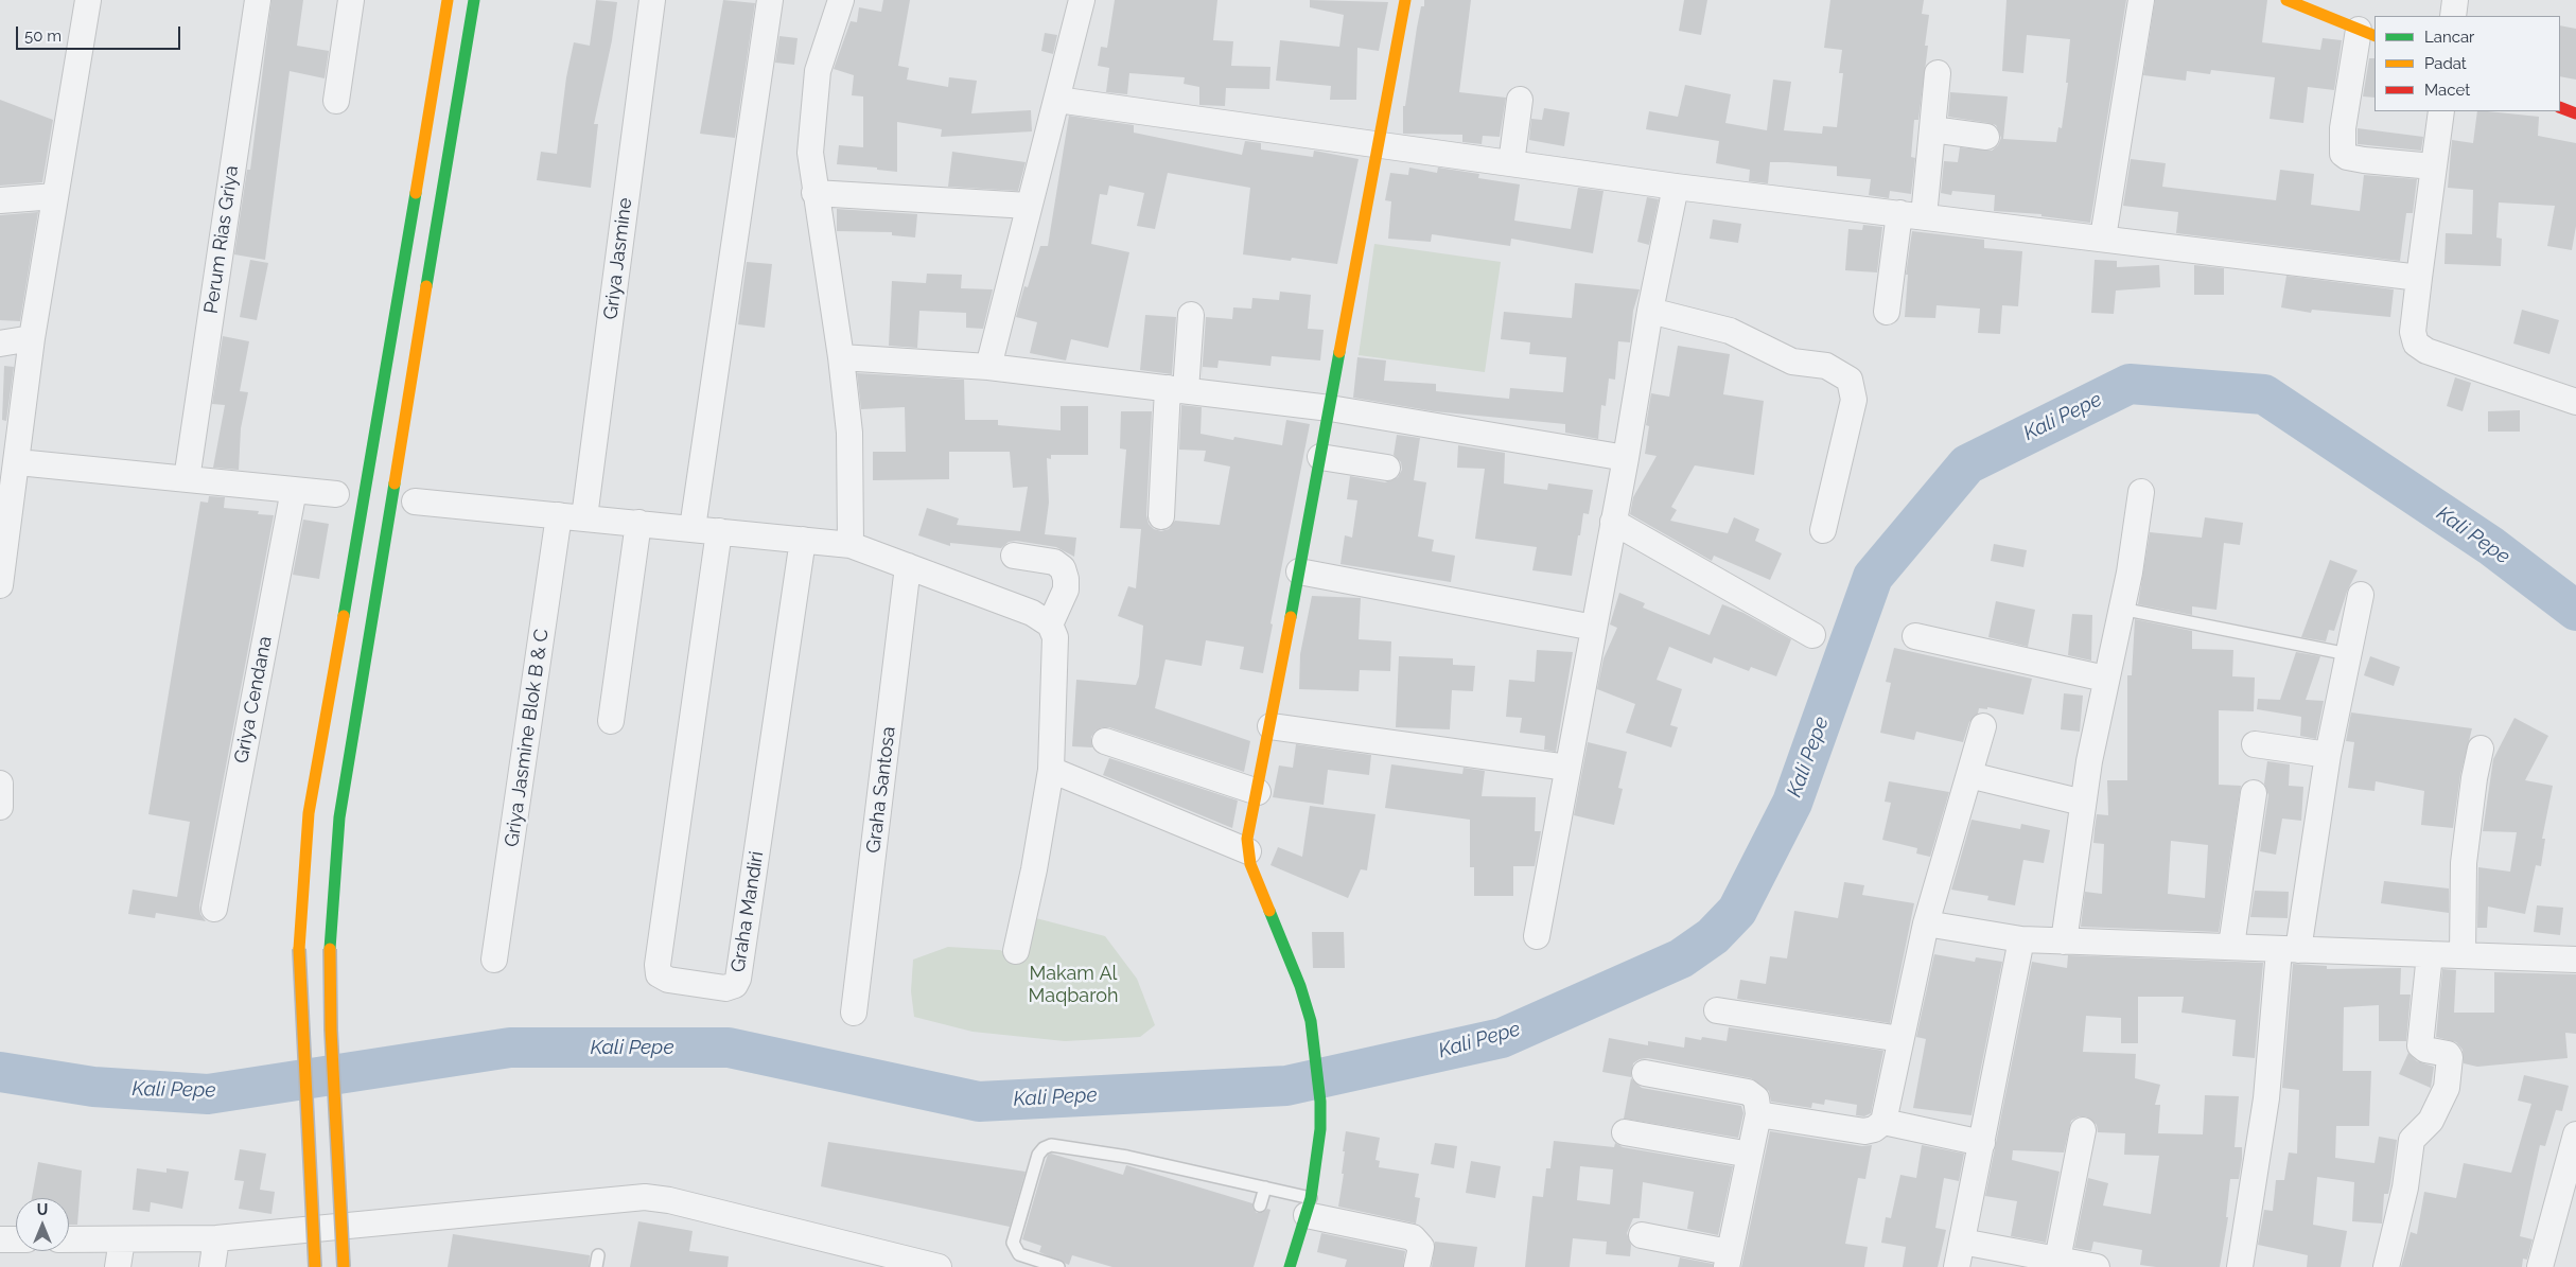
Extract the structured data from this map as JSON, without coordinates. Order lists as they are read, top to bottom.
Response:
{
  "streets": {
    "street": [
      "Perum Rias Griya",
      "Griya Jasmine",
      "Griya Cendana",
      "Griya Jasmine Blok B & C",
      "Graha Santosa",
      "Graha Mandiri"
    ]
  },
  "water": ["Kali Pepe"],
  "parks": ["Makam Al Maqbaroh"],
  "legend": ["Lancar", "Padat", "Macet"],
  "scale_bar": "50 m",
  "north": "top"
}
